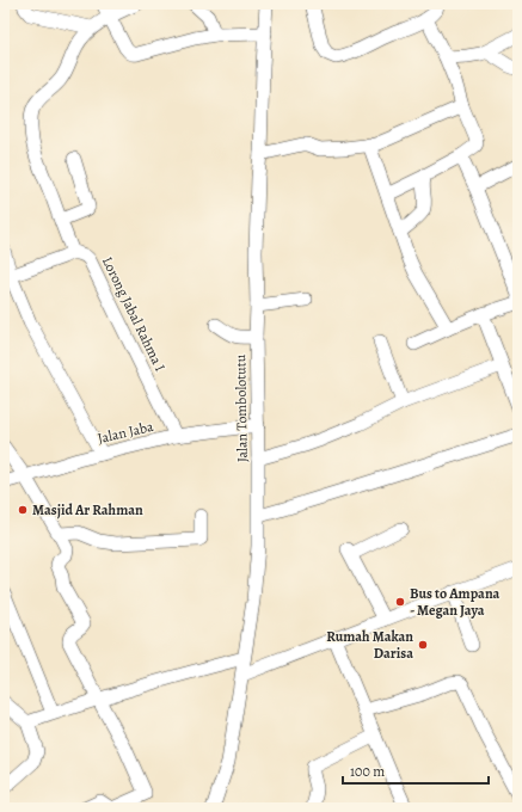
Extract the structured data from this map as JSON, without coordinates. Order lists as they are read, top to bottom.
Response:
{
  "streets": {
    "street": ["Lorong Jabal Rahma I", "Jalan Tombolotutu", "Jalan Jaba"]
  },
  "crossings": [
    ["Lorong Jabal Rahma I", "Jalan Jaba"],
    ["Jalan Tombolotutu", "Jalan Jaba"]
  ],
  "places": ["Masjid Ar Rahman", "Bus to Ampana - Megan Jaya", "Rumah Makan Darisa"],
  "scale_bar": "100 m"
}
